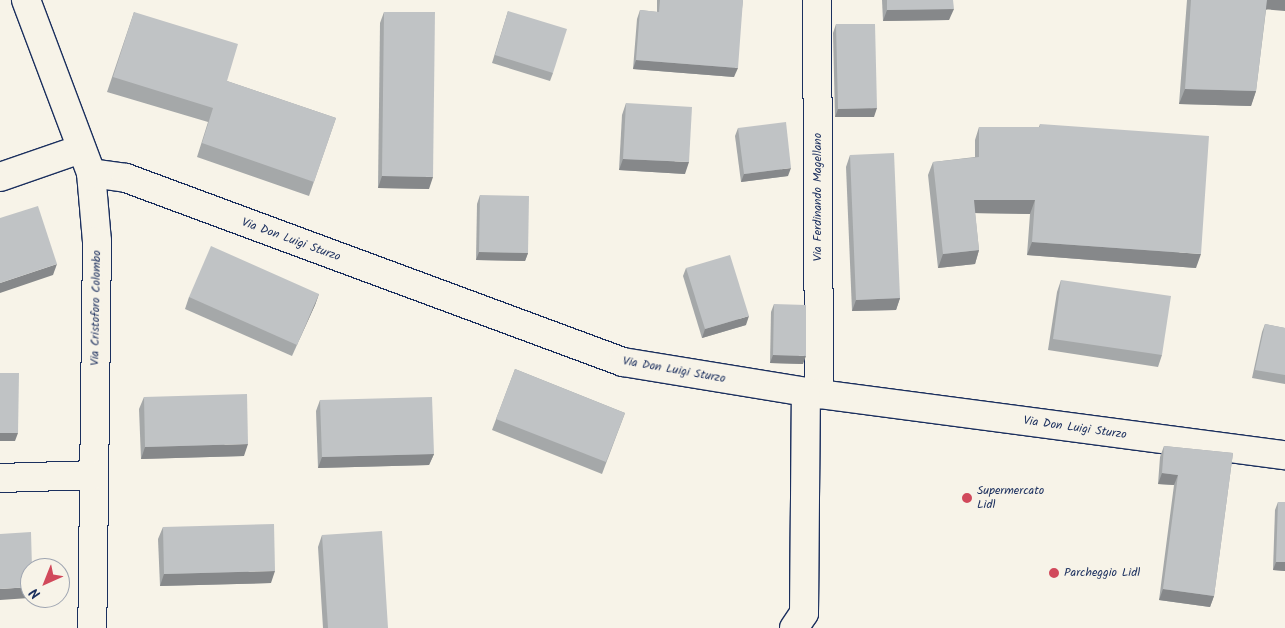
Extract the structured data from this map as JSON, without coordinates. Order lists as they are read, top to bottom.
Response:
{
  "streets": {
    "street": ["Via Ferdinando Magellano", "Via Don Luigi Sturzo", "Via Cristoforo Colombo"]
  },
  "crossings": [
    ["Via Ferdinando Magellano", "Via Don Luigi Sturzo"],
    ["Via Don Luigi Sturzo", "Via Cristoforo Colombo"]
  ],
  "places": ["Supermercato Lidl", "Parcheggio Lidl"],
  "north": "bottom left"
}
